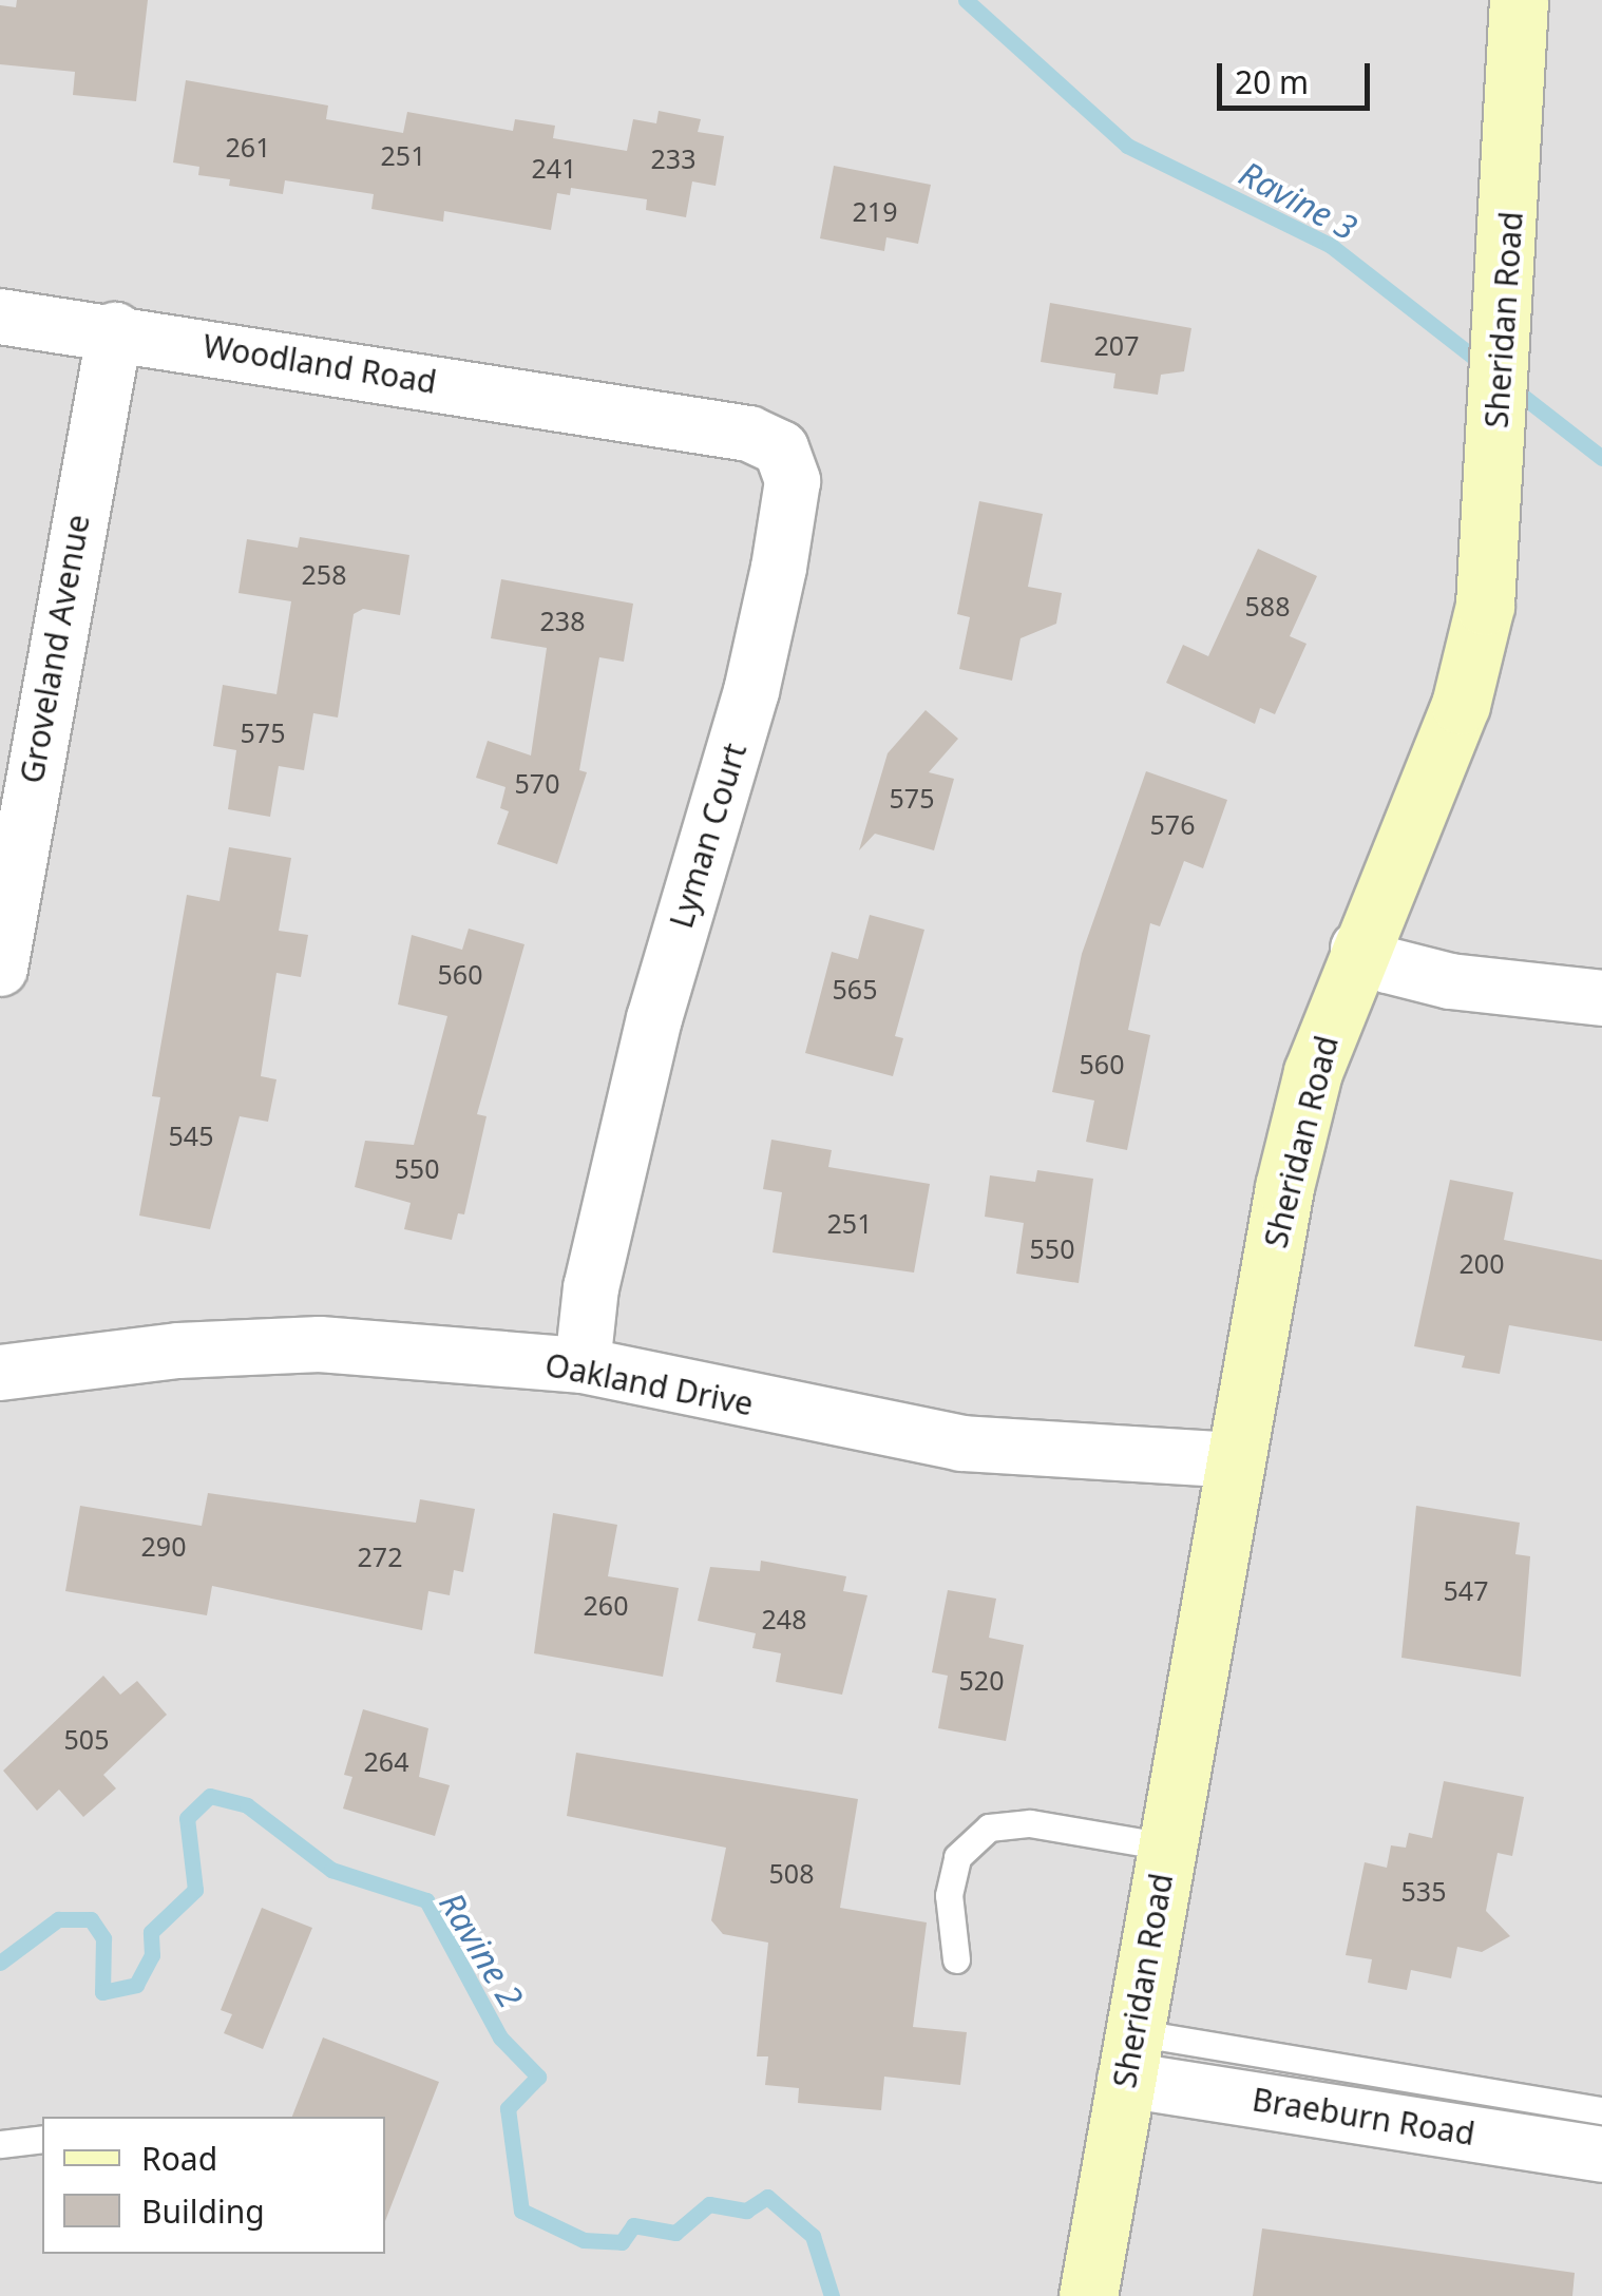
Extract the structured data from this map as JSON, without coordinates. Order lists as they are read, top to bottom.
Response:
{
  "streets": {
    "street": [
      "Sheridan Road",
      "Woodland Road",
      "Groveland Avenue",
      "Lyman Court",
      "Oakland Drive",
      "Braeburn Road"
    ]
  },
  "crossings": [
    ["Sheridan Road", "Oakland Drive"],
    ["Sheridan Road", "Braeburn Road"],
    ["Woodland Road", "Groveland Avenue"],
    ["Woodland Road", "Lyman Court"],
    ["Lyman Court", "Oakland Drive"]
  ],
  "water": ["Ravine 3", "Ravine 2"],
  "house_numbers": [
    "261",
    "251",
    "233",
    "241",
    "219",
    "207",
    "258",
    "588",
    "238",
    "575",
    "570",
    "575",
    "576",
    "560",
    "565",
    "560",
    "545",
    "550",
    "251",
    "550",
    "200",
    "290",
    "272",
    "547",
    "260",
    "248",
    "520",
    "505",
    "264",
    "508",
    "535"
  ],
  "legend": ["Road", "Building"],
  "scale_bar": "20 m"
}
